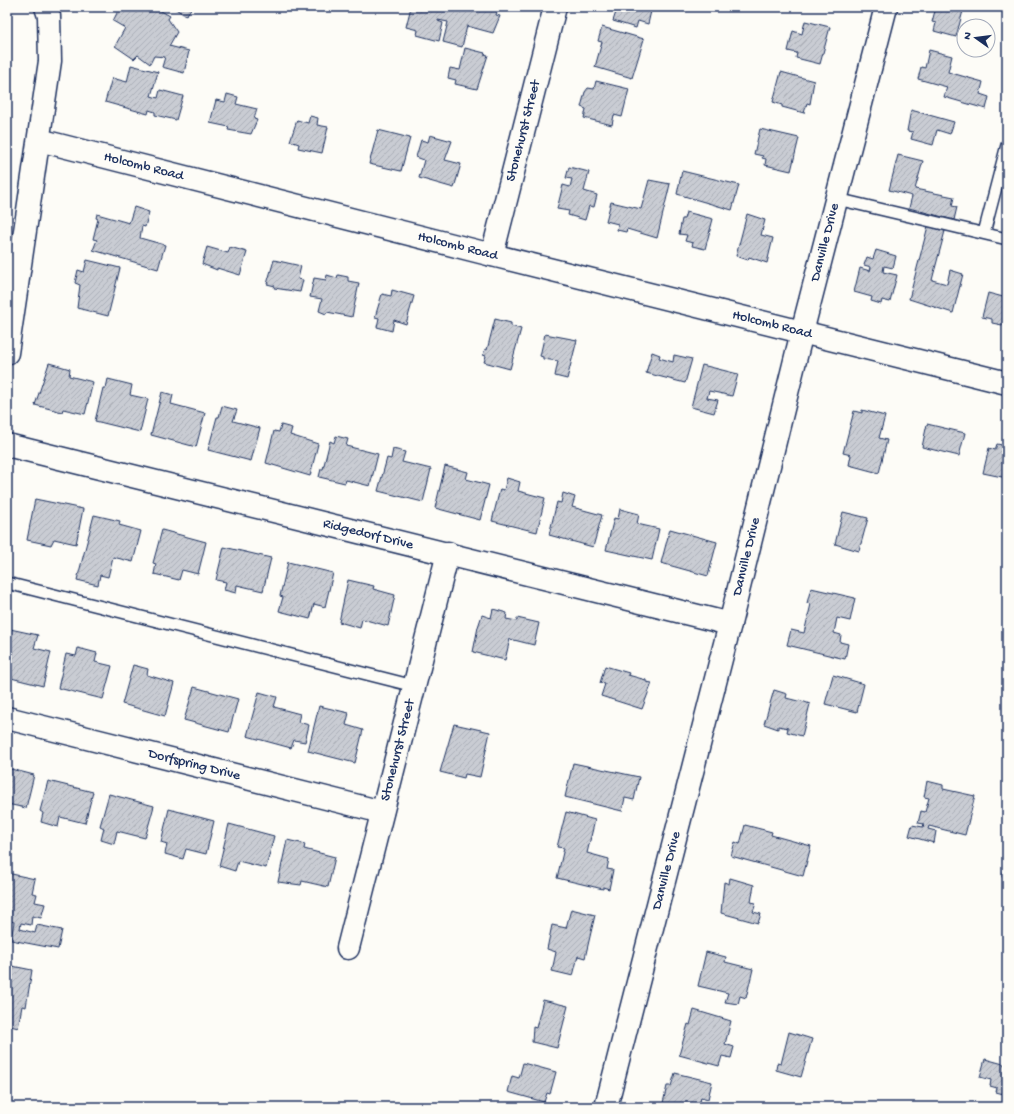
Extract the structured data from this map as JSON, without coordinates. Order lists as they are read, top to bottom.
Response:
{
  "streets": {
    "street": [
      "Stonehurst Street",
      "Holcomb Road",
      "Danville Drive",
      "Ridgedorf Drive",
      "Dorfspring Drive"
    ]
  },
  "crossings": [
    ["Stonehurst Street", "Holcomb Road"],
    ["Stonehurst Street", "Ridgedorf Drive"],
    ["Stonehurst Street", "Dorfspring Drive"],
    ["Holcomb Road", "Danville Drive"],
    ["Danville Drive", "Ridgedorf Drive"]
  ],
  "north": "left"
}
